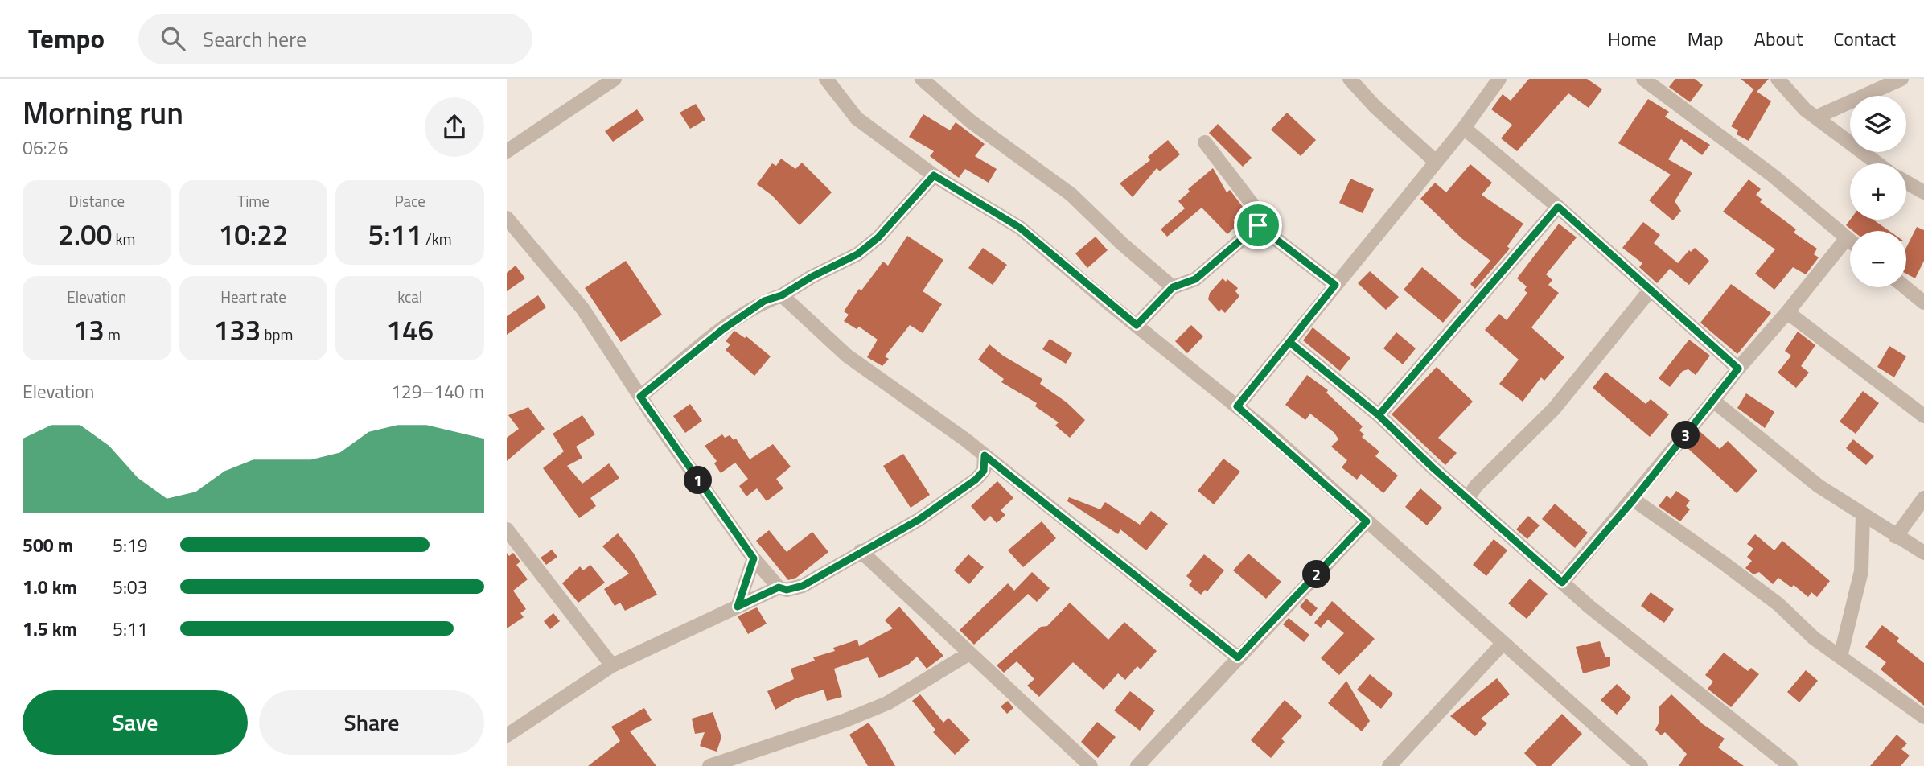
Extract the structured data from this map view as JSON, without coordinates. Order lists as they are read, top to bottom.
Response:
{
  "page": {
    "header": "Tempo",
    "search": "Search here",
    "nav": [
      "Home",
      "Map",
      "About",
      "Contact"
    ],
    "heading": ["Morning run", "06:26"],
    "map_buttons": ["+", "−"],
    "stats": [
      ["Distance", "2.00 km"],
      ["Time", "10:22"],
      ["Pace", "5:11 /km"],
      ["Elevation", "13 m"],
      ["Heart rate", "133 bpm"],
      ["kcal", "146"]
    ],
    "chart": ["Elevation", "129–140 m"],
    "pins": ["3", "1", "2"],
    "list": [
      {
        "name": "500 m",
        "note": "5:19"
      },
      {
        "name": "1.0 km",
        "note": "5:03"
      },
      {
        "name": "1.5 km",
        "note": "5:11"
      }
    ],
    "buttons": ["Save", "Share"]
  }
}
